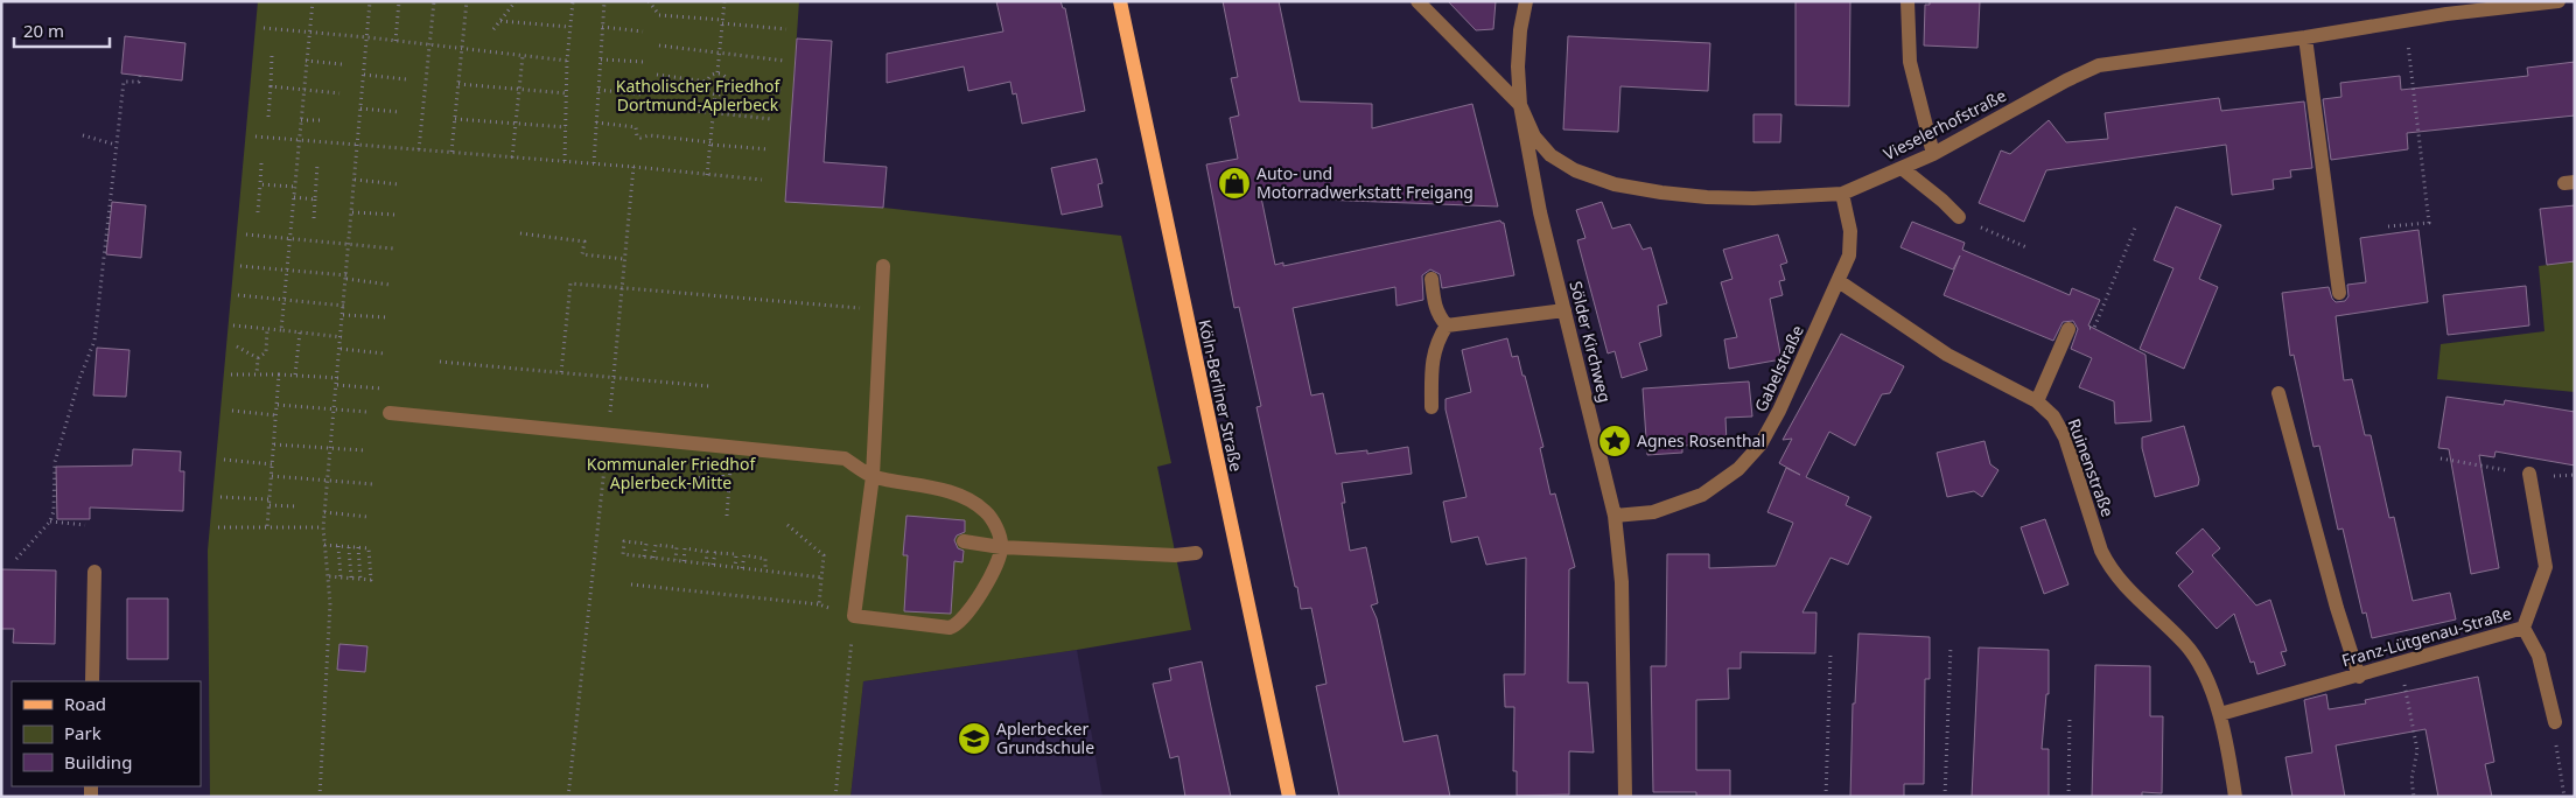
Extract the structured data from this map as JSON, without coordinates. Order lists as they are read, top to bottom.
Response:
{
  "streets": {
    "main road": ["Köln-Berliner Straße"],
    "street": [
      "Vieselerhofstraße",
      "Sölder Kirchweg",
      "Gabelstraße",
      "Ruinenstraße",
      "Franz-Lütgenau-Straße"
    ]
  },
  "crossings": [
    ["Vieselerhofstraße", "Sölder Kirchweg"],
    ["Sölder Kirchweg", "Gabelstraße"],
    ["Gabelstraße", "Ruinenstraße"],
    ["Ruinenstraße", "Franz-Lütgenau-Straße"]
  ],
  "parks": ["Katholischer Friedhof Dortmund-Aplerbeck", "Kommunaler Friedhof Aplerbeck-Mitte"],
  "places": {
    "shop": ["Auto- und Motorradwerkstatt Freigang"],
    "place": ["Agnes Rosenthal"],
    "school or university": ["Aplerbecker Grundschule"]
  },
  "legend": ["Road", "Park", "Building"],
  "scale_bar": "20 m"
}
